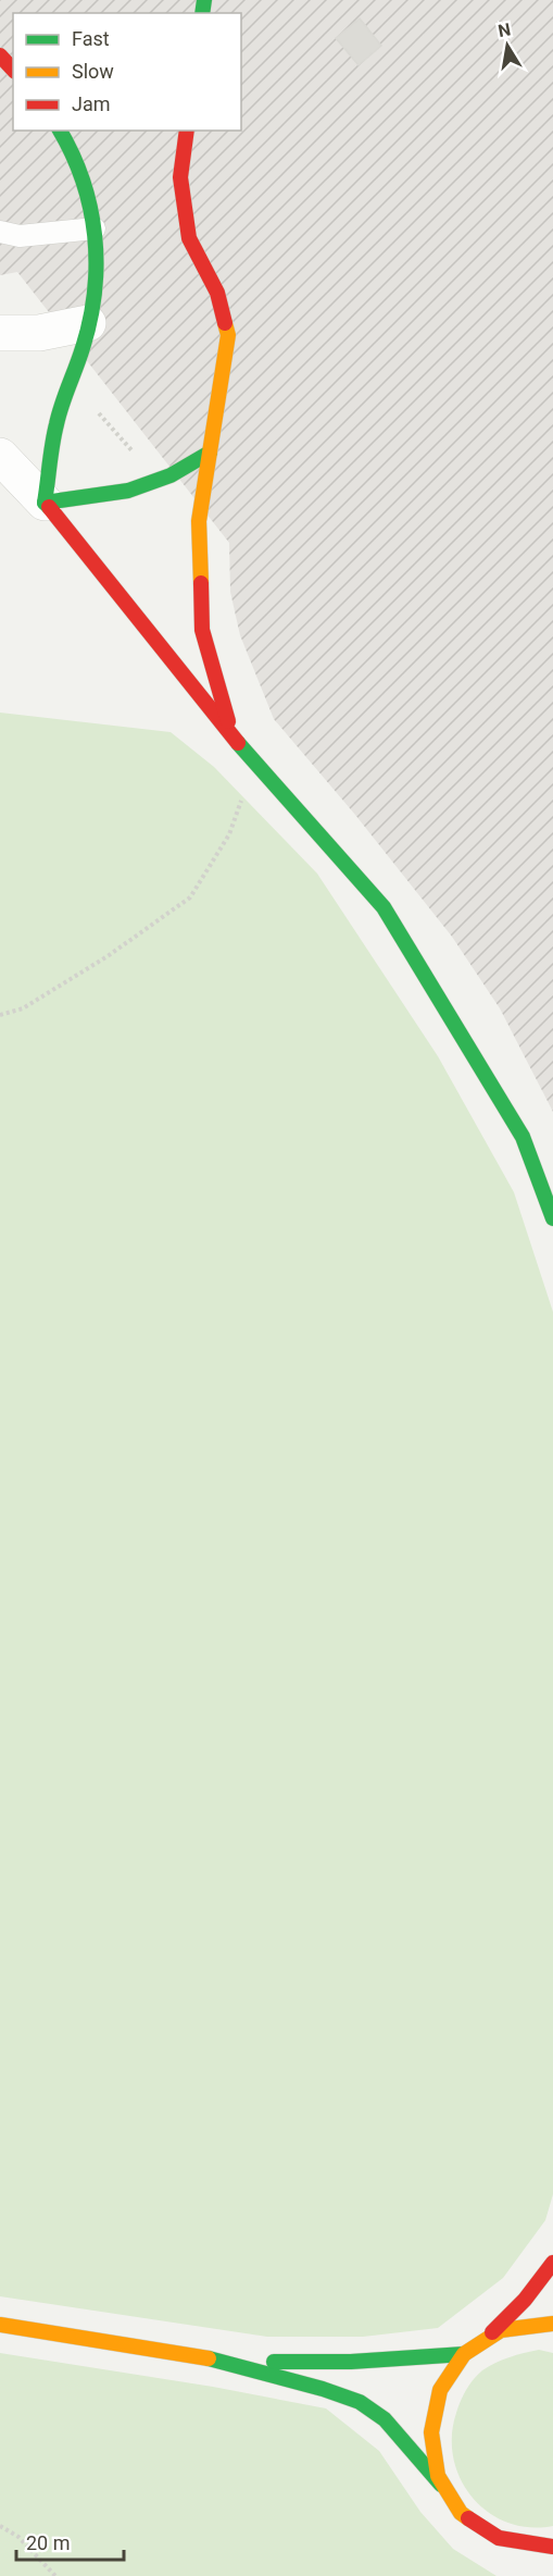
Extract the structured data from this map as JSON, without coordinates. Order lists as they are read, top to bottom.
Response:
{
  "legend": ["Fast", "Slow", "Jam"],
  "scale_bar": "20 m",
  "north": "top"
}
